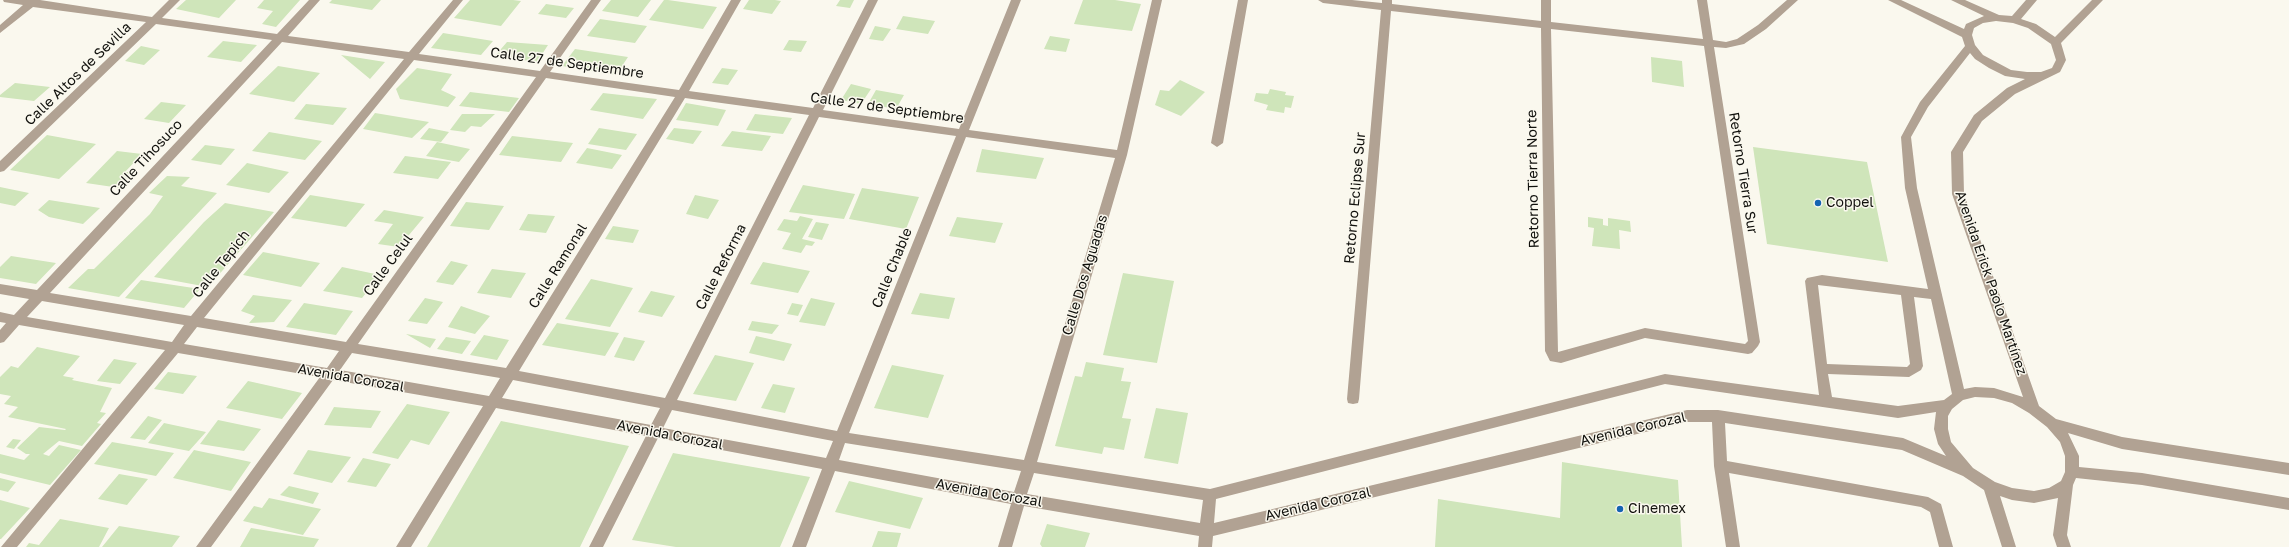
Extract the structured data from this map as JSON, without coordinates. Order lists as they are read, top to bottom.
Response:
{
  "streets": {
    "street": [
      "Calle 27 de Septiembre",
      "Calle Altos de Sevilla",
      "Calle Tihosuco",
      "Retorno Tierra Sur",
      "Retorno Tierra Norte",
      "Retorno Eclipse Sur",
      "Calle Tepich",
      "Calle Celul",
      "Calle Ramonal",
      "Calle Reforma",
      "Calle Chable",
      "Calle Dos Aguadas",
      "Avenida Erick Paolo Martínez",
      "Avenida Corozal"
    ]
  },
  "crossings": [
    ["Calle 27 de Septiembre", "Calle Altos de Sevilla"],
    ["Calle 27 de Septiembre", "Calle Tihosuco"],
    ["Calle 27 de Septiembre", "Calle Tepich"],
    ["Calle 27 de Septiembre", "Calle Celul"],
    ["Calle 27 de Septiembre", "Calle Ramonal"],
    ["Calle 27 de Septiembre", "Calle Reforma"],
    ["Calle 27 de Septiembre", "Calle Chable"],
    ["Calle 27 de Septiembre", "Calle Dos Aguadas"],
    ["Calle Tihosuco", "Avenida Corozal"],
    ["Retorno Tierra Sur", "Retorno Tierra Norte"],
    ["Calle Tepich", "Avenida Corozal"],
    ["Calle Celul", "Avenida Corozal"],
    ["Calle Ramonal", "Avenida Corozal"],
    ["Calle Reforma", "Avenida Corozal"],
    ["Calle Chable", "Avenida Corozal"],
    ["Calle Dos Aguadas", "Avenida Corozal"],
    ["Avenida Erick Paolo Martínez", "Avenida Corozal"]
  ],
  "places": ["Coppel", "Cinemex"]
}
